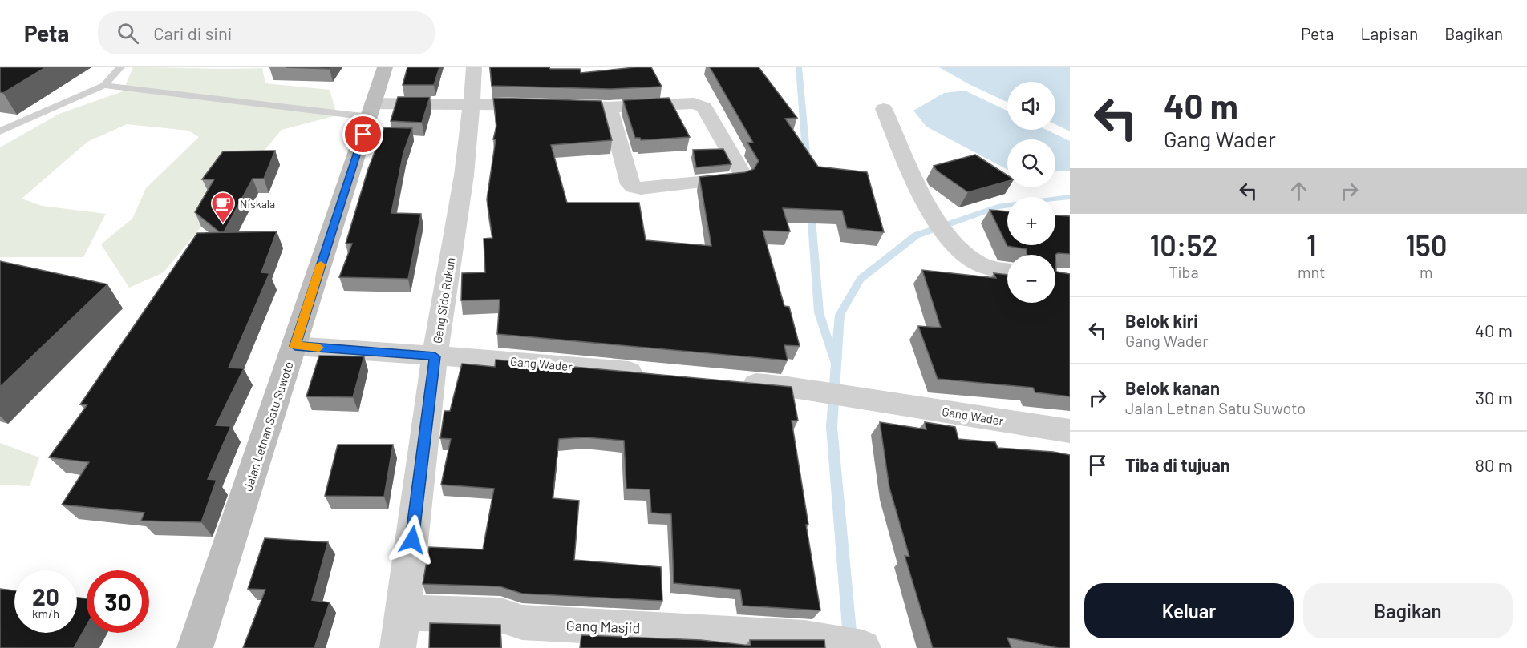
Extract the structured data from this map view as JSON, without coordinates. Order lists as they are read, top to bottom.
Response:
{
  "streets": {
    "main road": ["Jalan Letnan Satu Suwoto"],
    "street": ["Gang Sido Rukun", "Gang Wader", "Gang Masjid"]
  },
  "crossings": [
    ["Gang Sido Rukun", "Gang Wader"],
    ["Gang Sido Rukun", "Gang Masjid"],
    ["Gang Wader", "Jalan Letnan Satu Suwoto"]
  ],
  "places": {
    "cafe": ["Niskala"]
  },
  "page": {
    "header": "Peta",
    "search": "Cari di sini",
    "nav": ["Peta", "Lapisan", "Bagikan"],
    "turn": ["40 m", "Gang Wader"],
    "map_buttons": ["+", "−"],
    "eta": [
      "10:52",
      "Tiba",
      "1",
      "mnt",
      "150",
      "m"
    ],
    "list": [
      {
        "name": "Belok kiri",
        "note": "Gang Wader",
        "value": "40 m"
      },
      {
        "name": "Belok kanan",
        "note": "Jalan Letnan Satu Suwoto",
        "value": "30 m"
      },
      {
        "name": "Tiba di tujuan",
        "value": "80 m"
      }
    ],
    "speed": "20 km/h",
    "limit": "30",
    "buttons": ["Keluar", "Bagikan"]
  }
}
